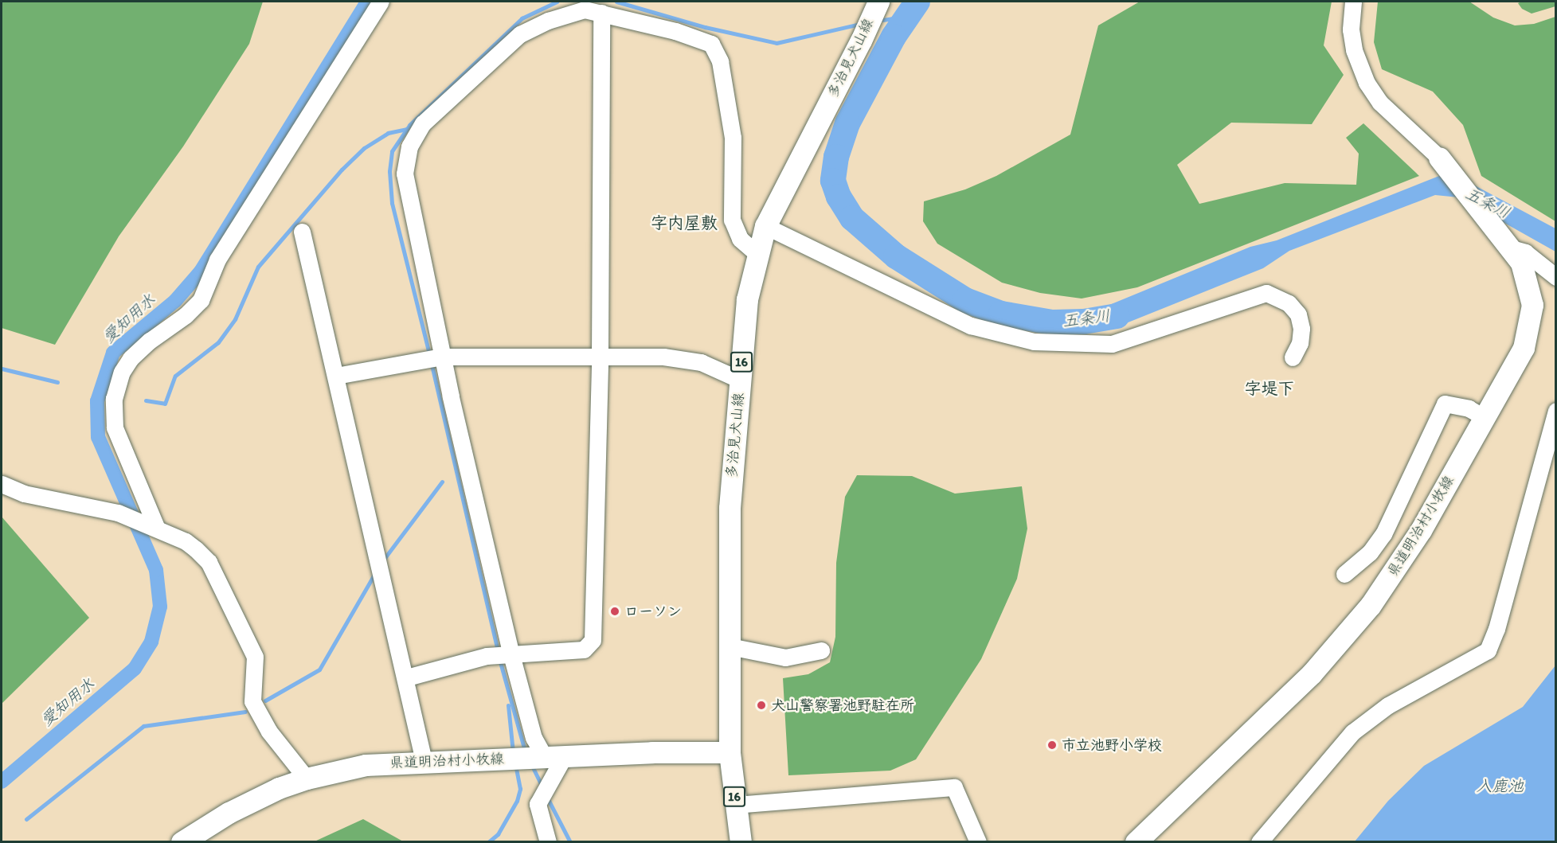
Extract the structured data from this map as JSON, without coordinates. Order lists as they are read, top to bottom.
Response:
{
  "streets": {
    "main road": ["多治見犬山線", "16", "県道明治村小牧線"]
  },
  "crossings": [
    ["多治見犬山線", "県道明治村小牧線"]
  ],
  "districts": ["字内屋敷", "字堤下"],
  "water": ["五条川", "愛知用水", "入鹿池"],
  "places": ["ローソン", "犬山警察署池野駐在所", "市立池野小学校"]
}
